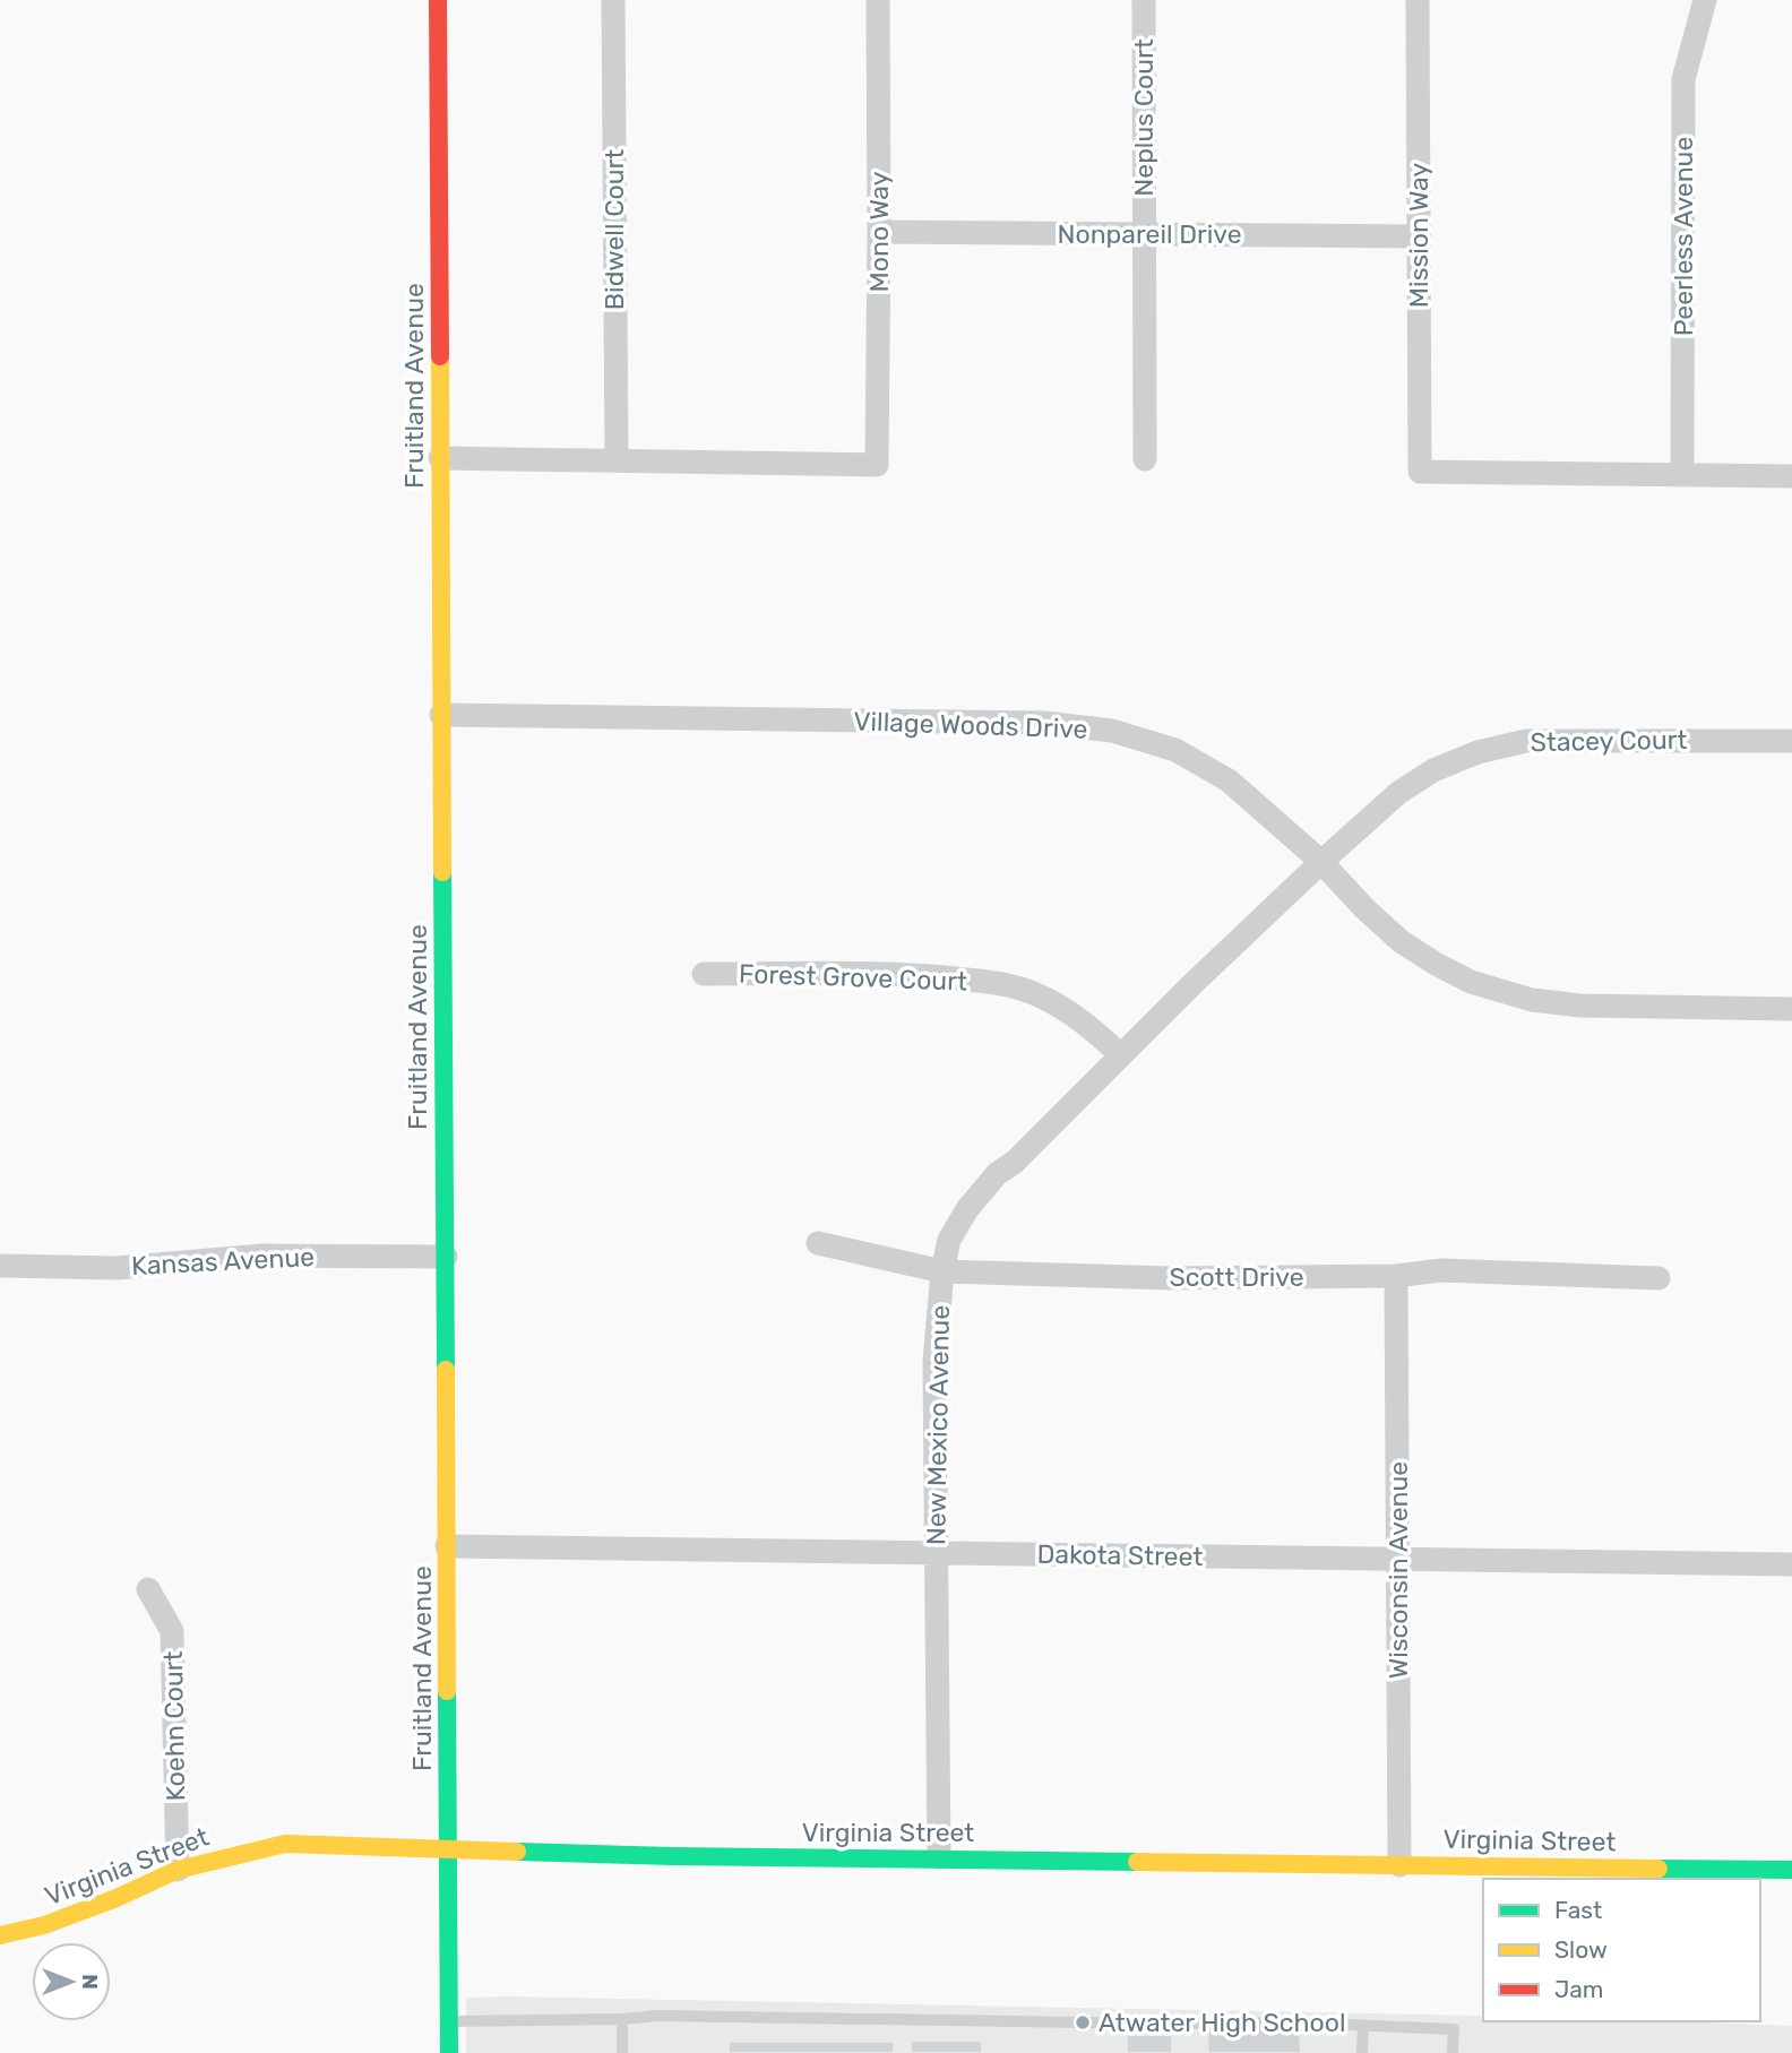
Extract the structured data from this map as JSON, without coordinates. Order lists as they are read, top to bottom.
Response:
{
  "streets": {
    "street": [
      "Neplus Court",
      "Bidwell Court",
      "Mono Way",
      "Nonpareil Drive",
      "Mission Way",
      "Peerless Avenue",
      "Fruitland Avenue",
      "Village Woods Drive",
      "Stacey Court",
      "Forest Grove Court",
      "Kansas Avenue",
      "Scott Drive",
      "New Mexico Avenue",
      "Dakota Street",
      "Wisconsin Avenue",
      "Koehn Court",
      "Virginia Street"
    ]
  },
  "crossings": [
    ["Neplus Court", "Nonpareil Drive"],
    ["Bidwell Court", "Mono Way"],
    ["Mono Way", "Nonpareil Drive"],
    ["Nonpareil Drive", "Mission Way"],
    ["Mission Way", "Peerless Avenue"],
    ["Fruitland Avenue", "Village Woods Drive"],
    ["Fruitland Avenue", "Kansas Avenue"],
    ["Fruitland Avenue", "Dakota Street"],
    ["Fruitland Avenue", "Virginia Street"],
    ["Village Woods Drive", "Stacey Court"],
    ["Village Woods Drive", "New Mexico Avenue"],
    ["Stacey Court", "New Mexico Avenue"],
    ["Forest Grove Court", "New Mexico Avenue"],
    ["Scott Drive", "New Mexico Avenue"],
    ["Scott Drive", "Wisconsin Avenue"],
    ["New Mexico Avenue", "Dakota Street"],
    ["New Mexico Avenue", "Virginia Street"],
    ["Dakota Street", "Wisconsin Avenue"],
    ["Wisconsin Avenue", "Virginia Street"],
    ["Koehn Court", "Virginia Street"]
  ],
  "places": ["Atwater High School"],
  "legend": ["Fast", "Slow", "Jam"],
  "north": "right"
}
